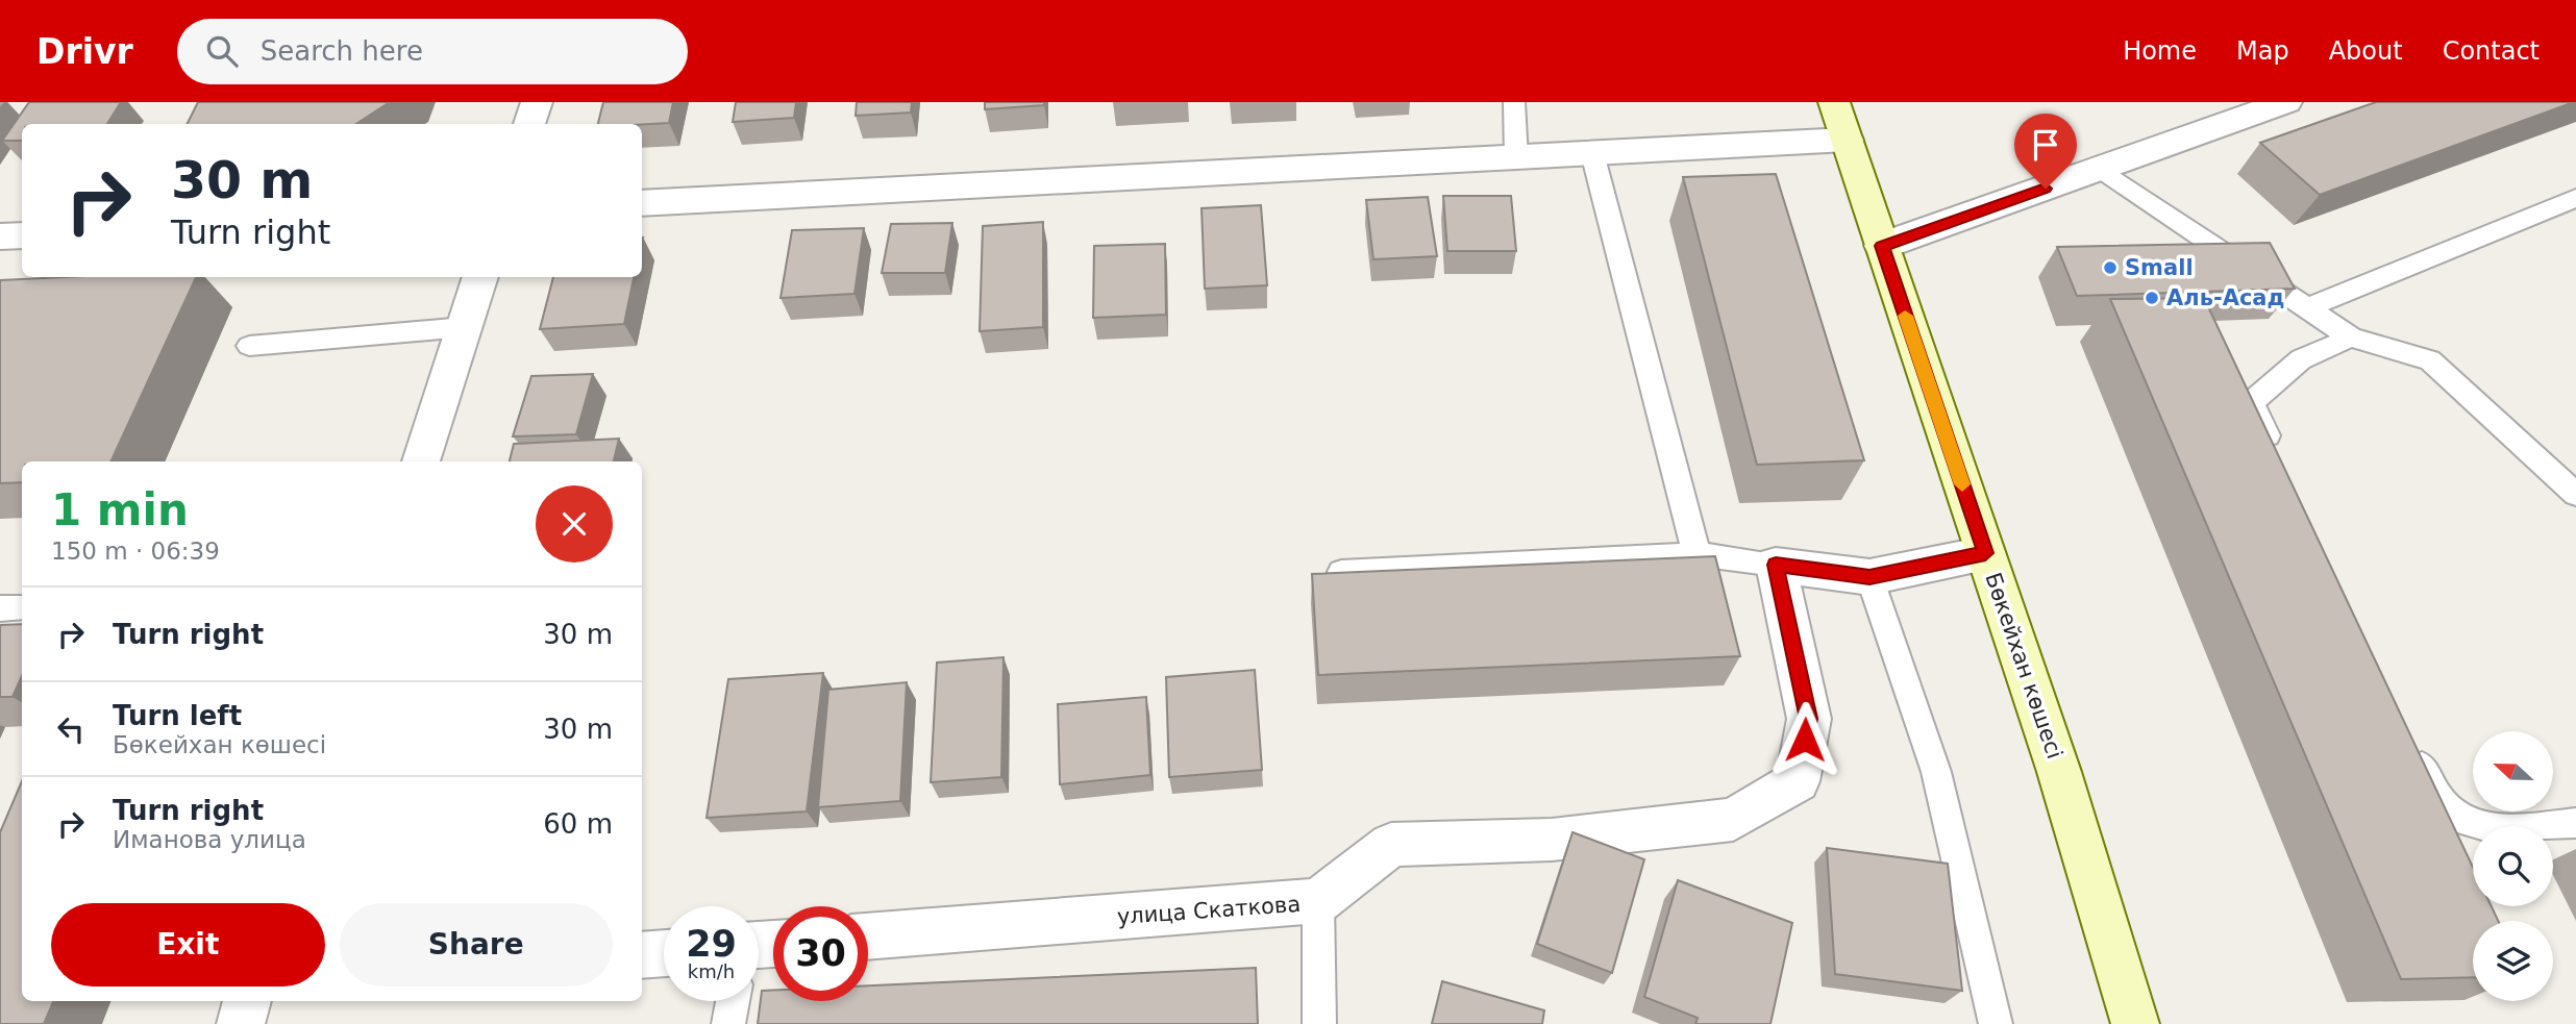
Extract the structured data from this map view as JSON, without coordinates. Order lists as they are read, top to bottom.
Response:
{
  "streets": {
    "street": ["Бөкейхан көшесі", "улица Скаткова"]
  },
  "places": ["Small", "Аль-Асад"],
  "north": "left",
  "page": {
    "header": "Drivr",
    "search": "Search here",
    "nav": [
      "Home",
      "Map",
      "About",
      "Contact"
    ],
    "turn": ["30 m", "Turn right"],
    "heading": ["1 min", "150 m · 06:39"],
    "list": [
      {
        "name": "Turn right",
        "value": "30 m"
      },
      {
        "name": "Turn left",
        "note": "Бөкейхан көшесі",
        "value": "30 m"
      },
      {
        "name": "Turn right",
        "note": "Иманова улица",
        "value": "60 m"
      }
    ],
    "buttons": ["Exit", "Share"],
    "speed": "29 km/h",
    "limit": "30"
  }
}
